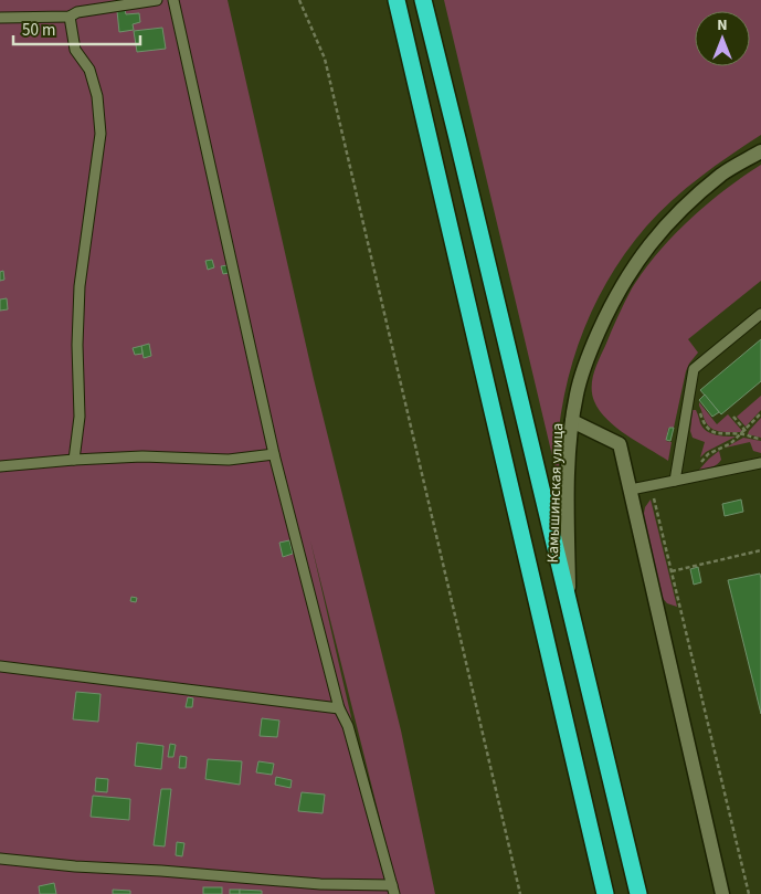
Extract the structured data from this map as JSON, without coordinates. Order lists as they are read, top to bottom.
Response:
{
  "streets": {
    "street": ["Камышинская улица"]
  },
  "scale_bar": "50 m",
  "north": "top"
}
